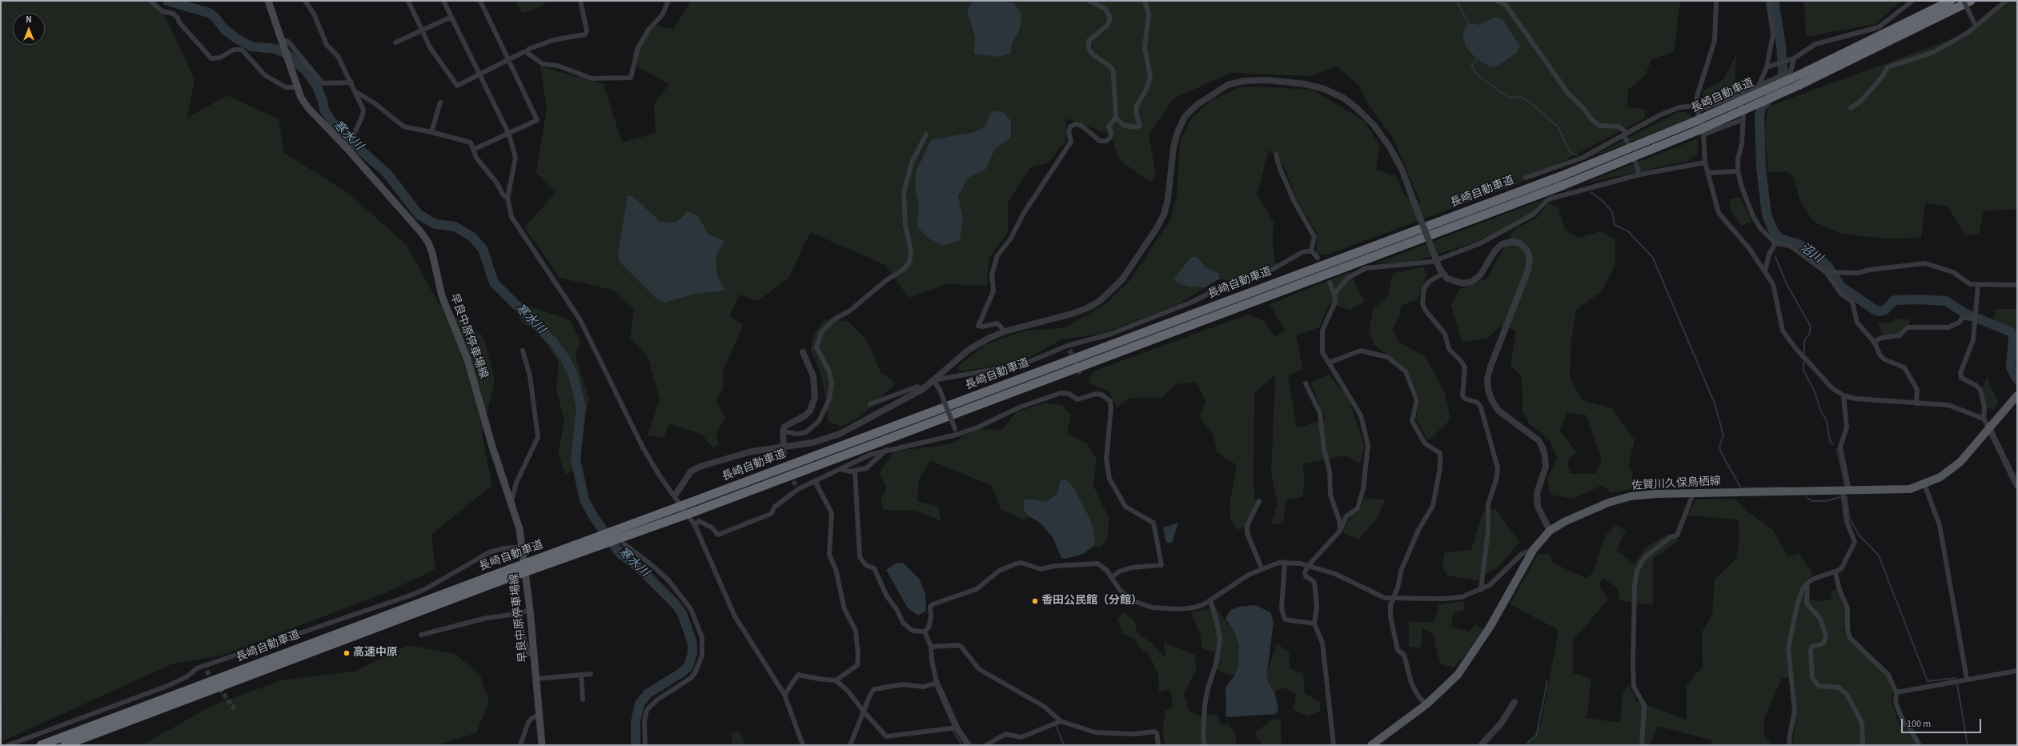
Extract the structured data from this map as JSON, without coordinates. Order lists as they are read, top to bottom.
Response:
{
  "streets": {
    "highway": ["長崎自動車道"],
    "main road": ["早良中原停車場線", "佐賀川久保鳥栖線"]
  },
  "water": ["寒水川", "沼川"],
  "places": ["香田公民館（分館）", "高速中原"],
  "scale_bar": "100 m",
  "north": "top"
}
